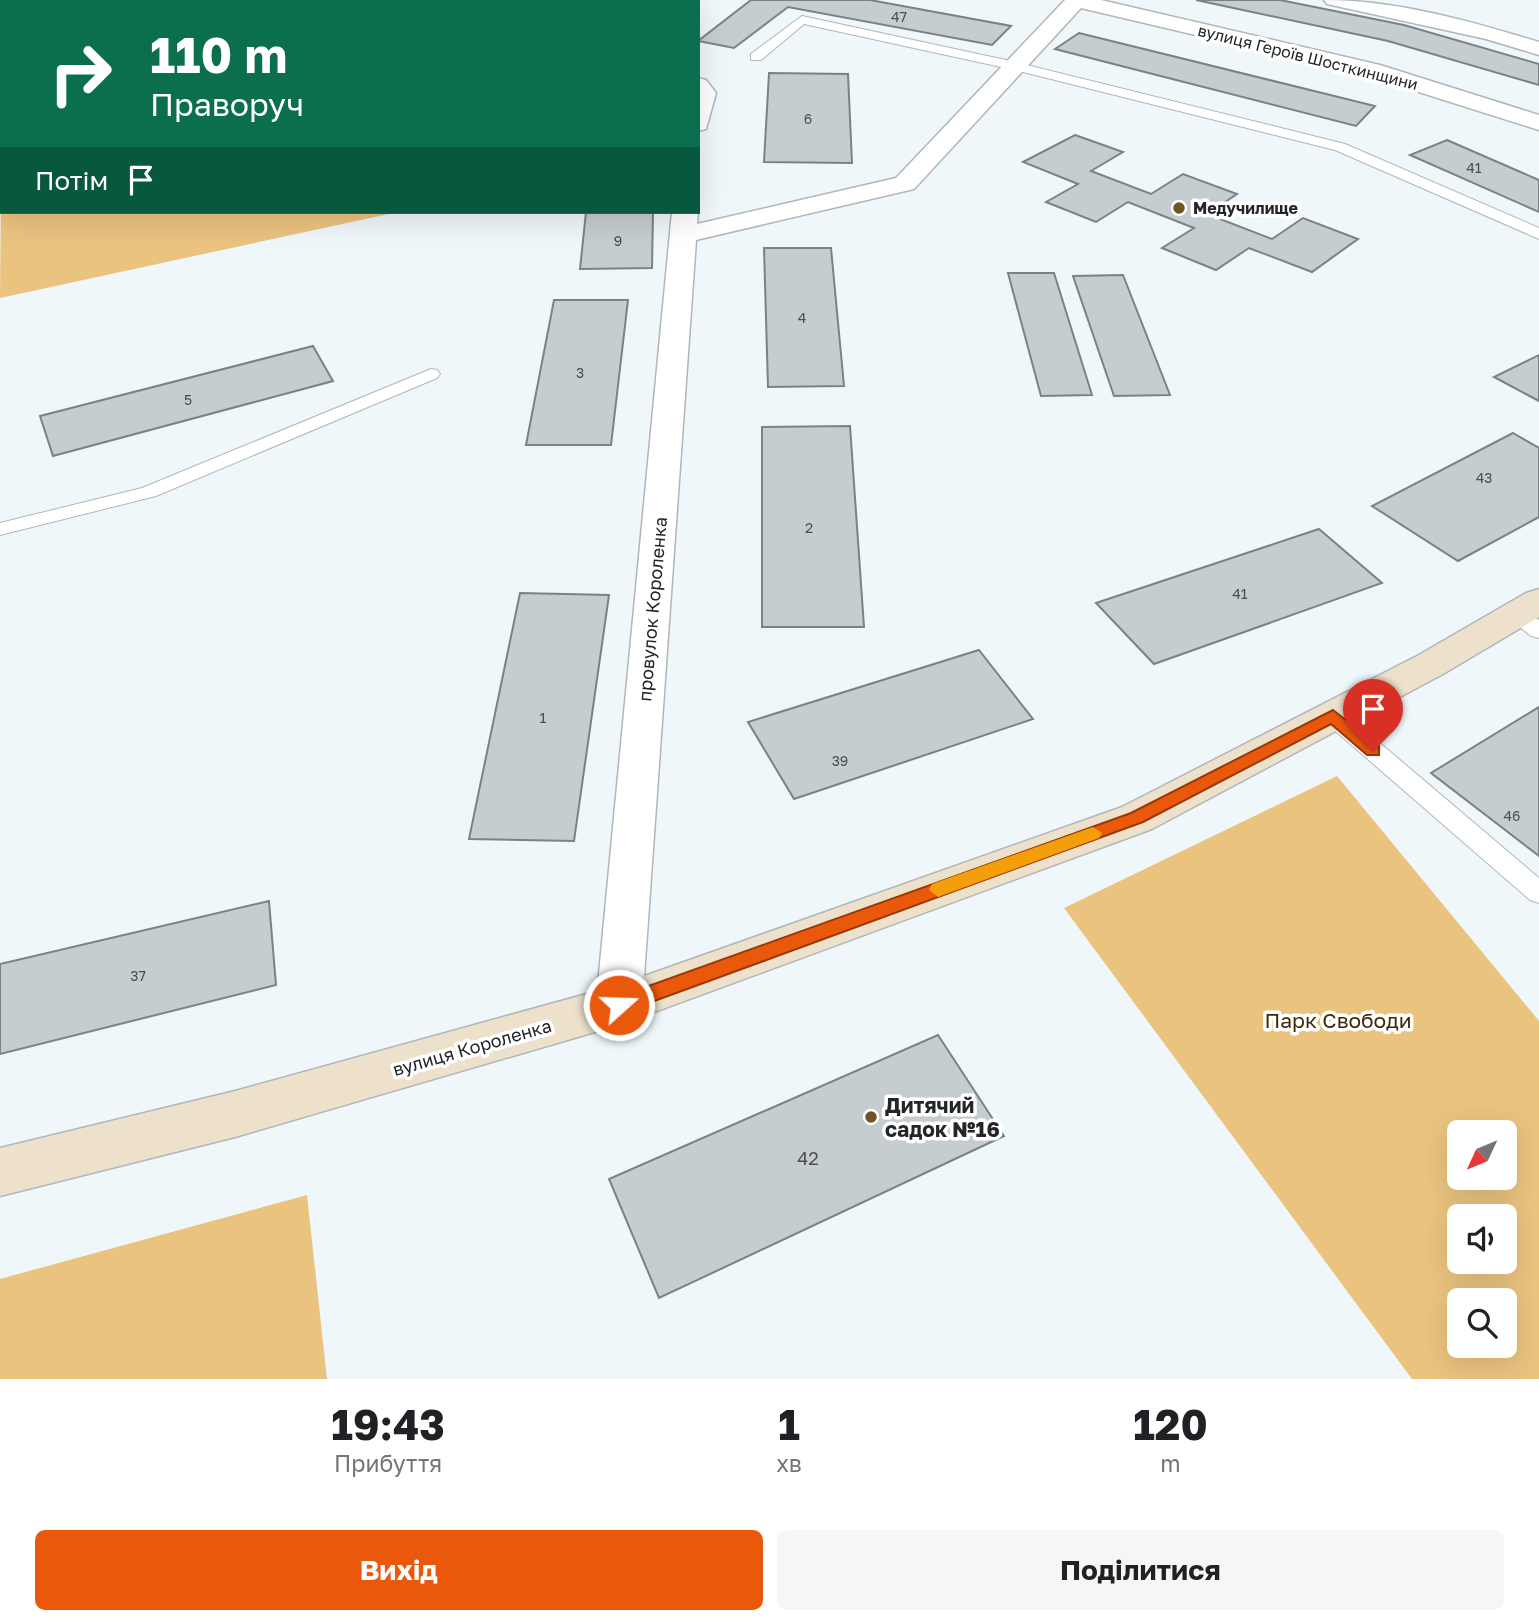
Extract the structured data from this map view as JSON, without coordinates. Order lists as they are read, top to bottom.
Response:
{
  "streets": {
    "main road": ["вулиця Короленка"],
    "street": ["вулиця Героїв Шосткинщини", "провулок Короленка"]
  },
  "crossings": [
    ["провулок Короленка", "вулиця Короленка"]
  ],
  "parks": ["Парк Свободи"],
  "places": ["Медучилище", "Дитячий садок №16"],
  "house_numbers": [
    "47",
    "6",
    "41",
    "9",
    "4",
    "3",
    "5",
    "43",
    "2",
    "41",
    "1",
    "39",
    "46",
    "37",
    "42"
  ],
  "north": "bottom left",
  "page": {
    "turn": ["110 m", "Праворуч"],
    "then": "Потім",
    "eta": [
      "19:43",
      "Прибуття",
      "1",
      "хв",
      "120",
      "m"
    ],
    "buttons": ["Вихід", "Поділитися"]
  }
}
